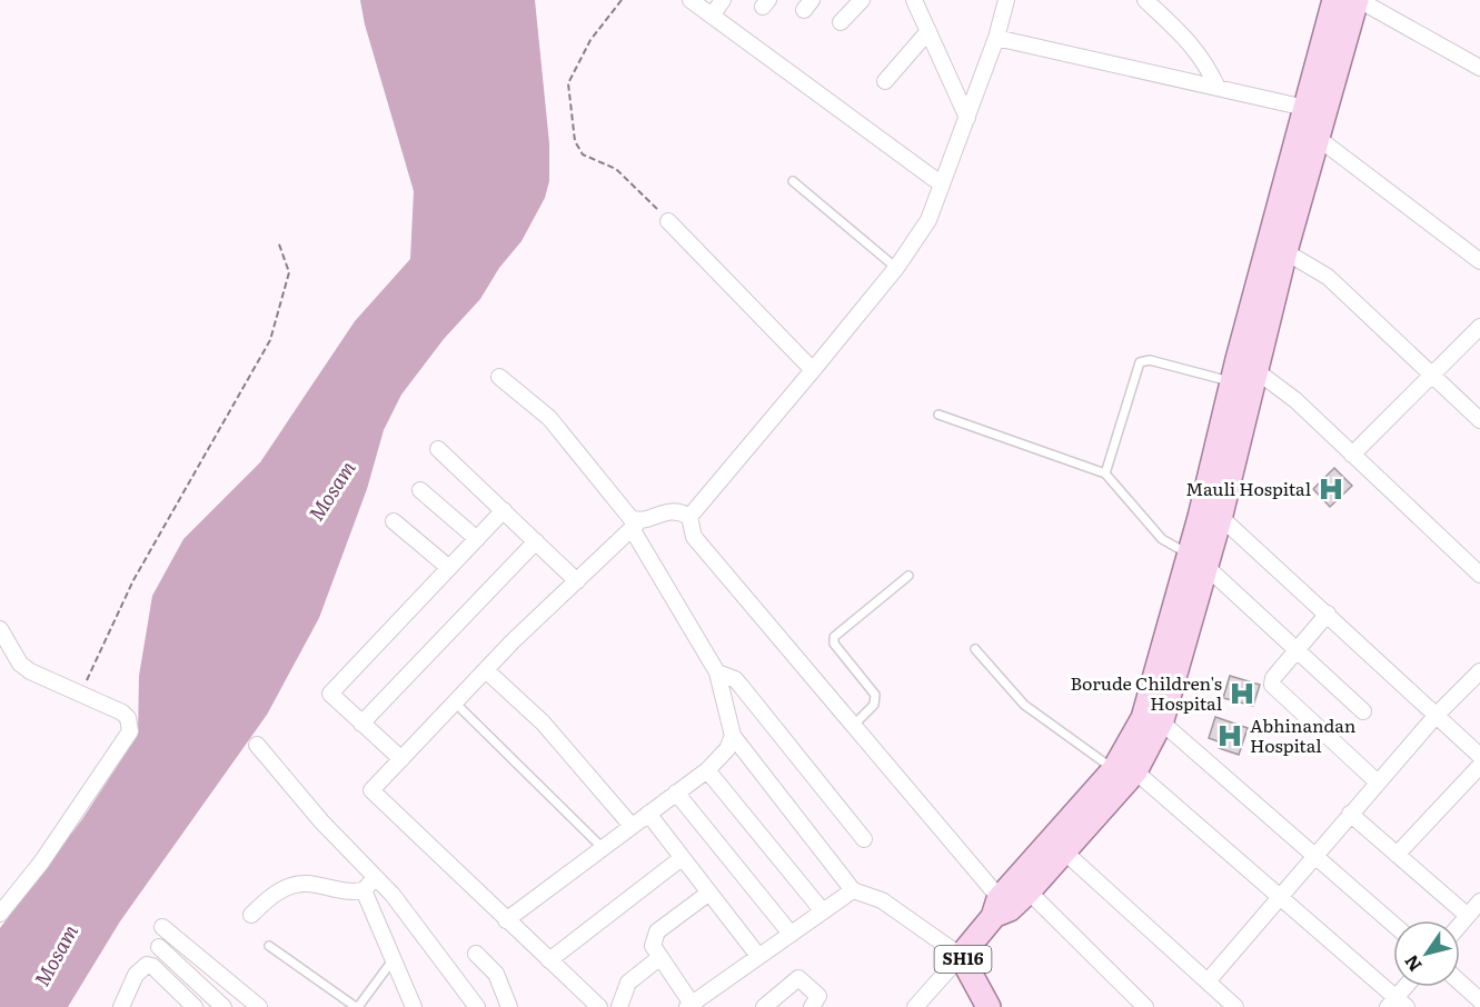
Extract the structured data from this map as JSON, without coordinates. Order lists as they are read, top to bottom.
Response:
{
  "streets": {
    "main road": ["SH16"]
  },
  "water": ["Mosam"],
  "places": {
    "hospital": ["Mauli Hospital", "Borude Children's Hospital", "Abhinandan Hospital"]
  },
  "north": "bottom left"
}
